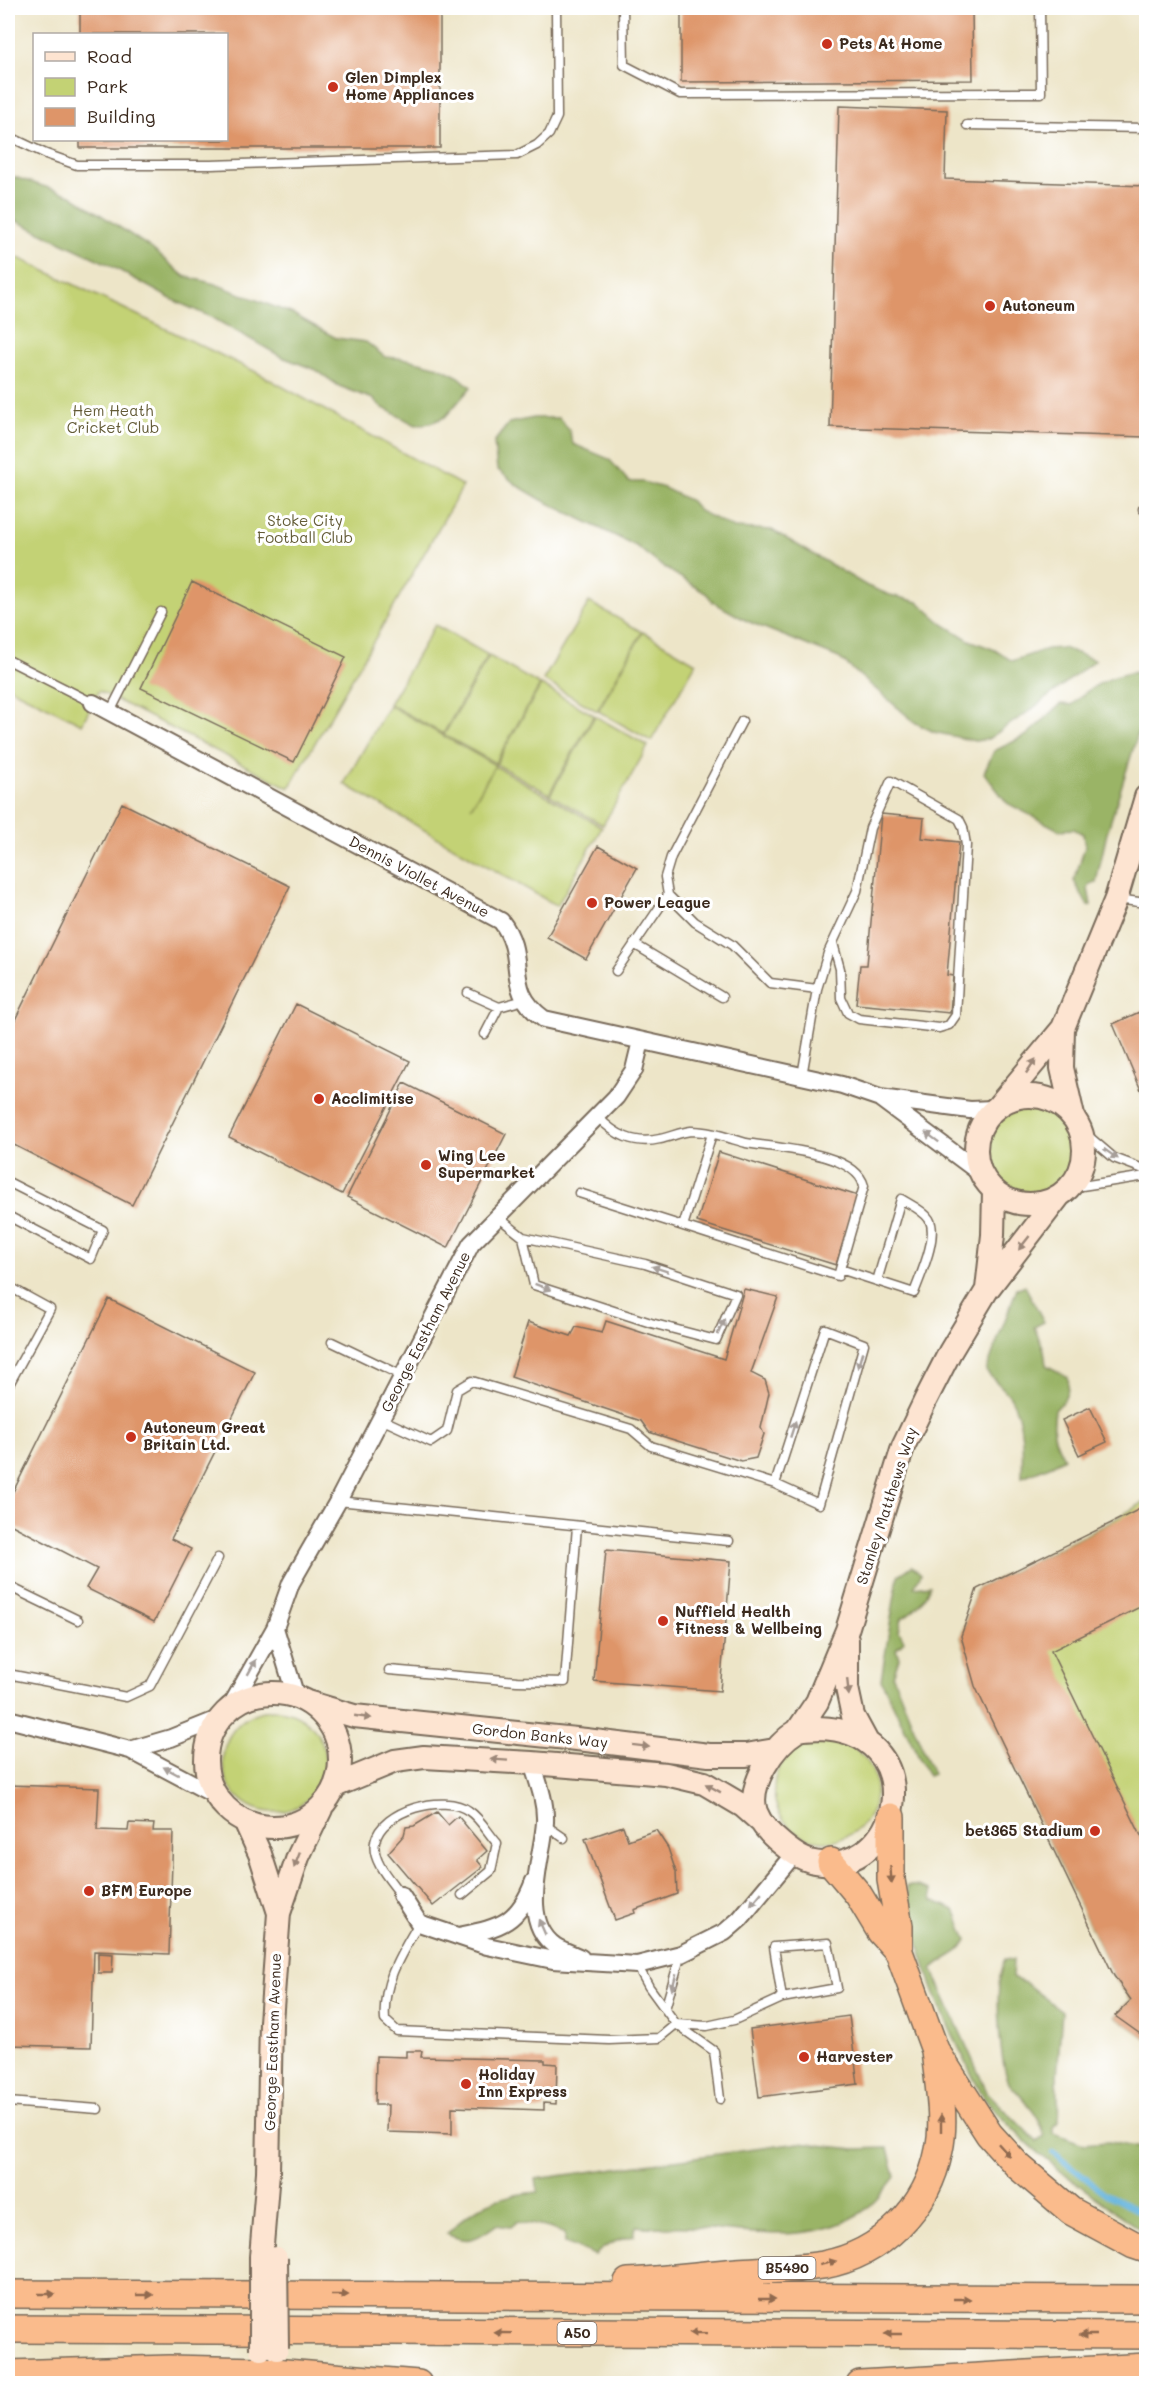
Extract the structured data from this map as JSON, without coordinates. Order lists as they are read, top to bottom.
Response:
{
  "streets": {
    "highway": ["B5490", "A50"],
    "main road": ["George Eastham Avenue", "Stanley Matthews Way", "Gordon Banks Way"],
    "street": ["Dennis Viollet Avenue"]
  },
  "crossings": [
    ["George Eastham Avenue", "Gordon Banks Way"],
    ["Stanley Matthews Way", "Gordon Banks Way"]
  ],
  "parks": ["Hem Heath Cricket Club", "Stoke City Football Club"],
  "places": [
    "Pets At Home",
    "Glen Dimplex Home Appliances",
    "Autoneum",
    "Power League",
    "Acclimitise",
    "Wing Lee Supermarket",
    "Autoneum Great Britain Ltd.",
    "Nuffield Health Fitness & Wellbeing",
    "bet365 Stadium",
    "BFM Europe",
    "Harvester",
    "Holiday Inn Express"
  ],
  "legend": ["Road", "Park", "Building"]
}
